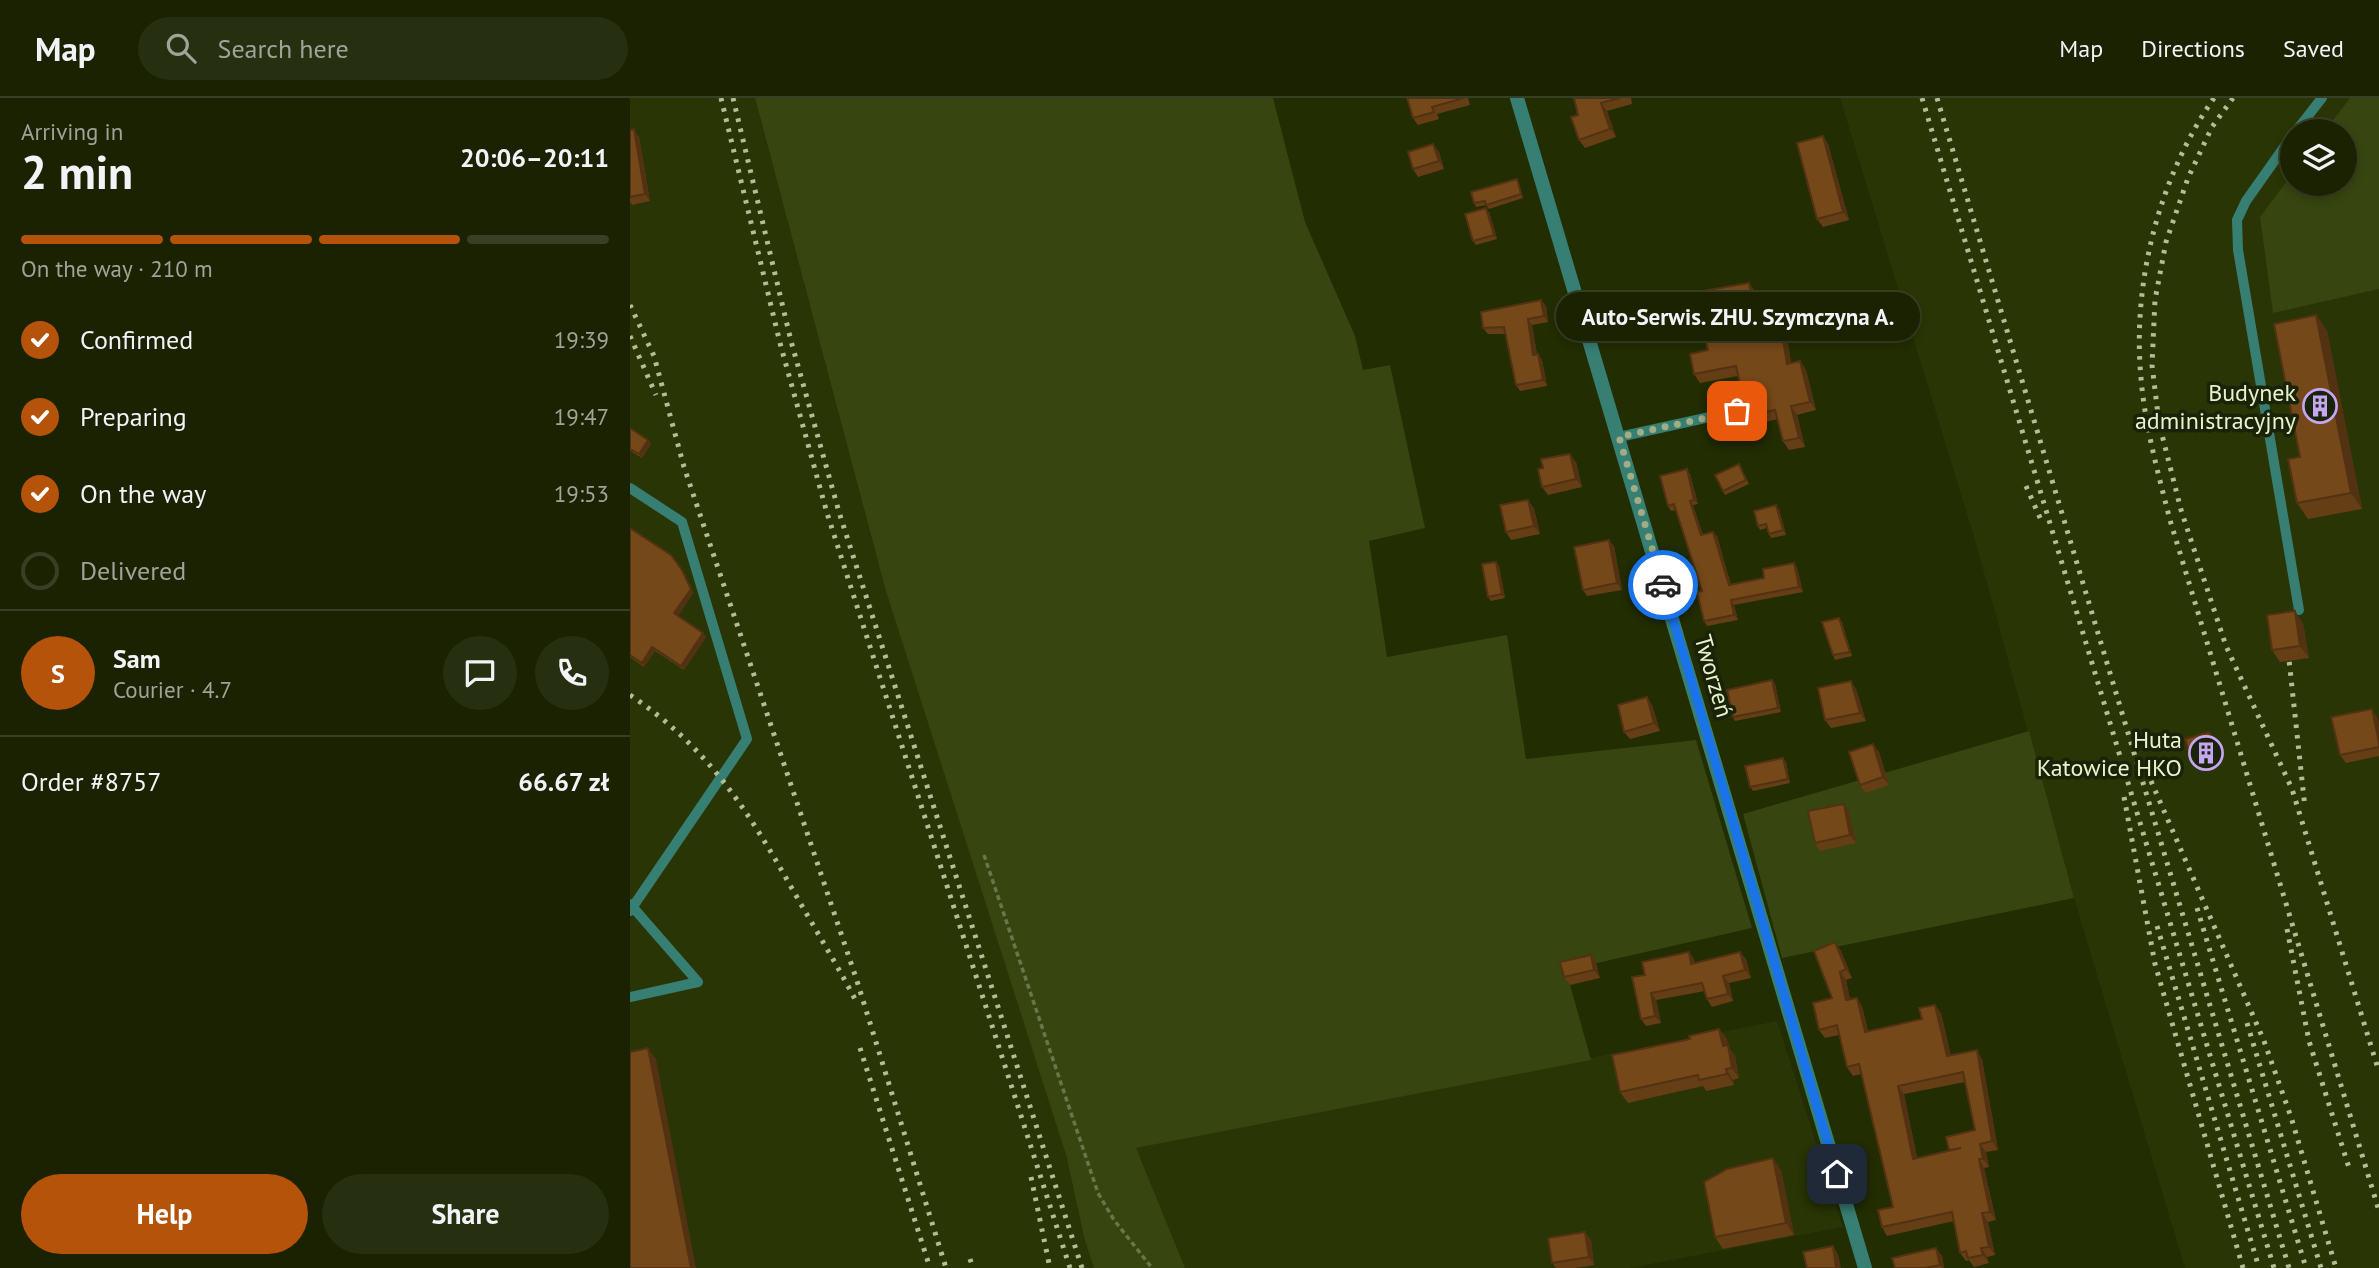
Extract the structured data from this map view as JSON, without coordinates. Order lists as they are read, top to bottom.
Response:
{
  "streets": {
    "street": ["Tworzeń"]
  },
  "places": {
    "building": ["Budynek administracyjny", "Huta Katowice HKO"],
    "other": ["Auto-Serwis. ZHU. Szymczyna A."]
  },
  "page": {
    "header": "Map",
    "search": "Search here",
    "nav": ["Map", "Directions", "Saved"],
    "heading": ["2 min", "Arriving in", "20:06–20:11"],
    "panel": [
      "Sam",
      "Courier · 4.7",
      "Order #8757",
      "66.67 zł"
    ],
    "bar": "On the way · 210 m",
    "bubble": "Auto-Serwis. ZHU. Szymczyna A.",
    "list": [
      ["Confirmed", "19:39"],
      ["Preparing", "19:47"],
      ["On the way", "19:53"],
      "Delivered"
    ],
    "round": "S",
    "buttons": ["Help", "Share"]
  }
}
